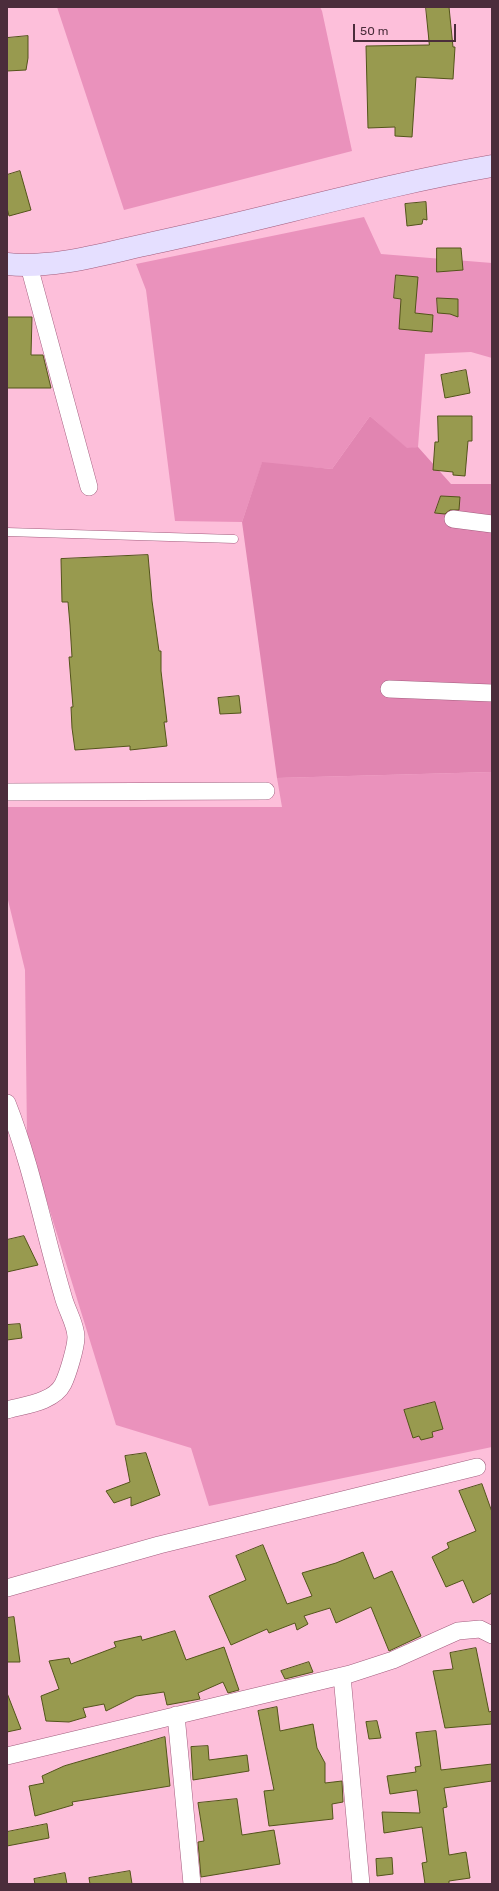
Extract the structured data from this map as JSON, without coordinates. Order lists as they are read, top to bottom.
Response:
{
  "scale_bar": "50 m"
}
